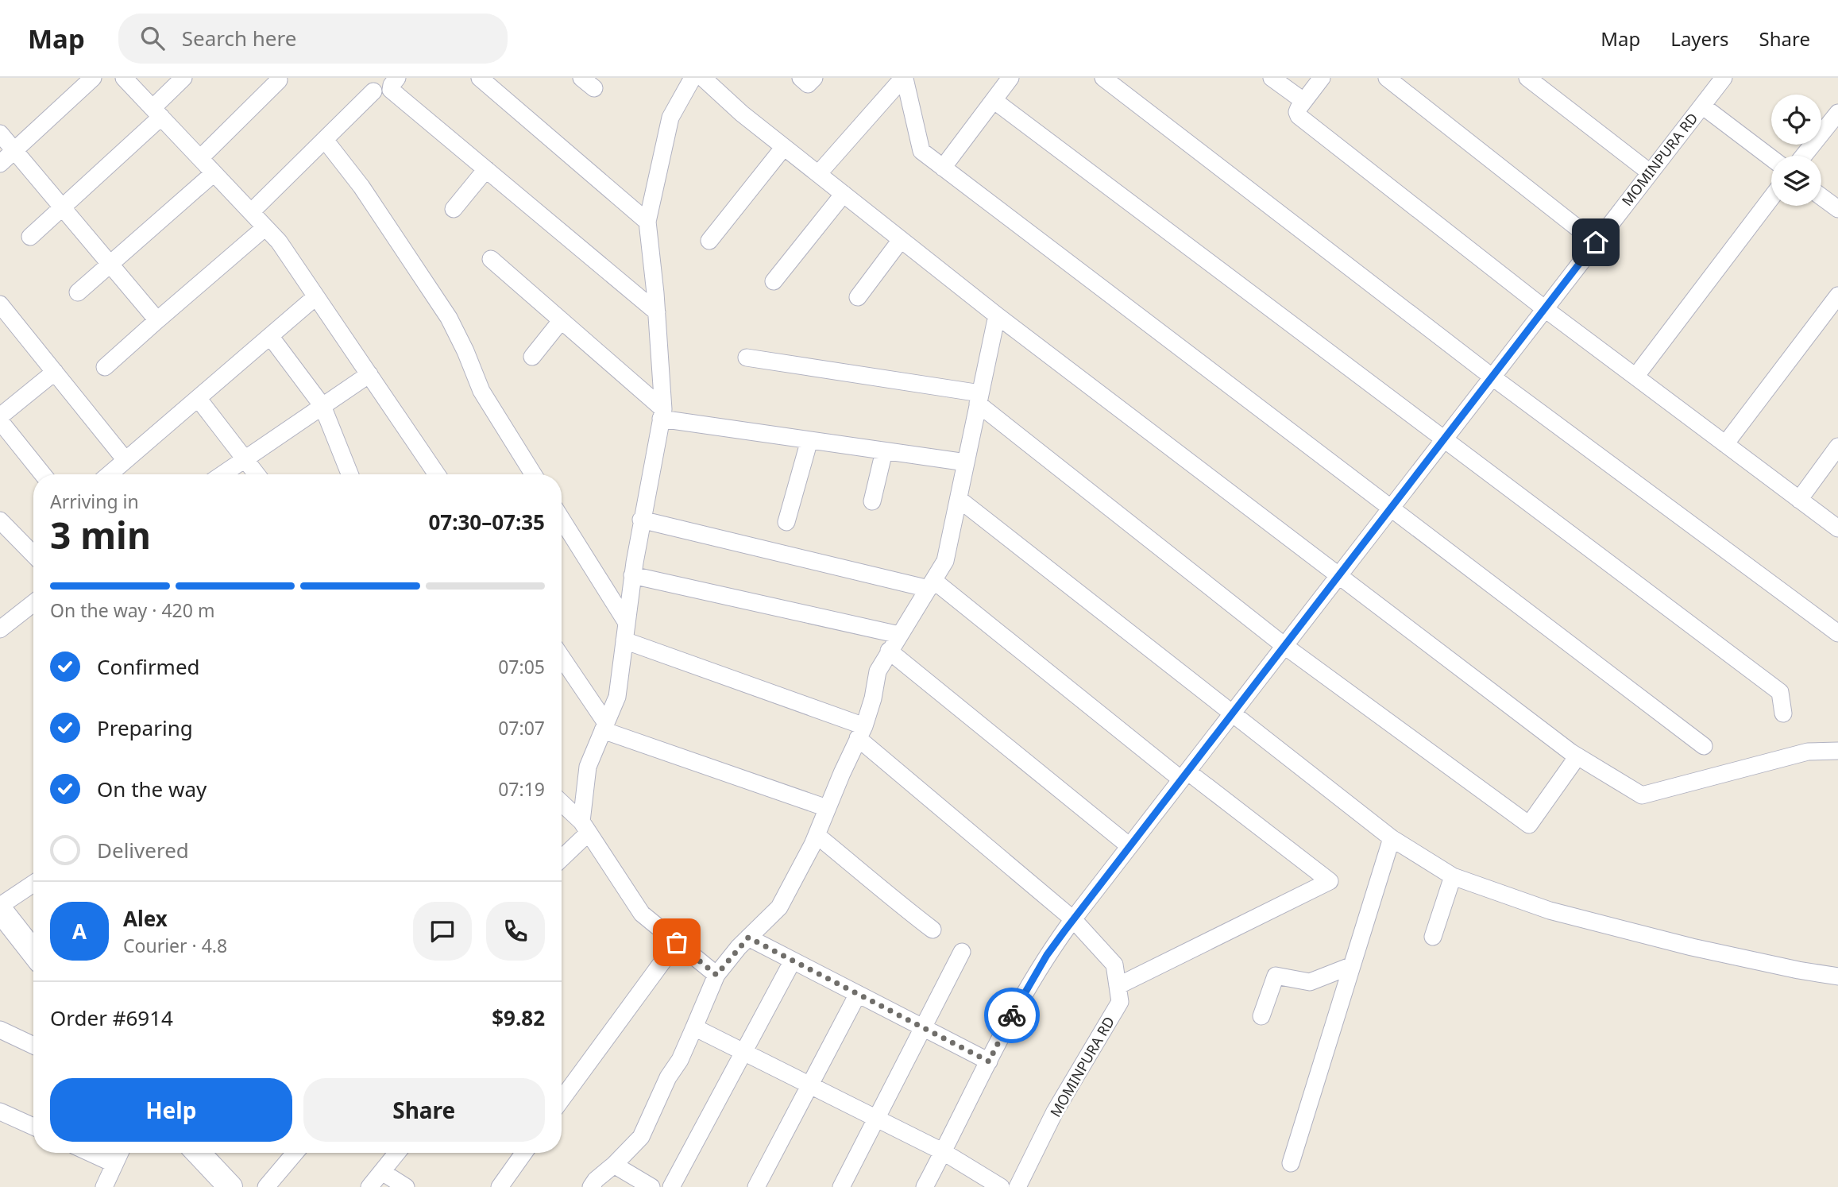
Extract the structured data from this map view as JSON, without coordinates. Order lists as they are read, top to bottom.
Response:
{
  "streets": {
    "street": ["MOMINPURA RD"]
  },
  "page": {
    "header": "Map",
    "search": "Search here",
    "nav": ["Map", "Layers", "Share"],
    "heading": ["3 min", "Arriving in", "07:30–07:35"],
    "panel": [
      "Alex",
      "Courier · 4.8",
      "Order #6914",
      "$9.82"
    ],
    "bar": "On the way · 420 m",
    "list": [
      ["Confirmed", "07:05"],
      ["Preparing", "07:07"],
      ["On the way", "07:19"],
      "Delivered"
    ],
    "round": "A",
    "buttons": ["Help", "Share"]
  }
}
